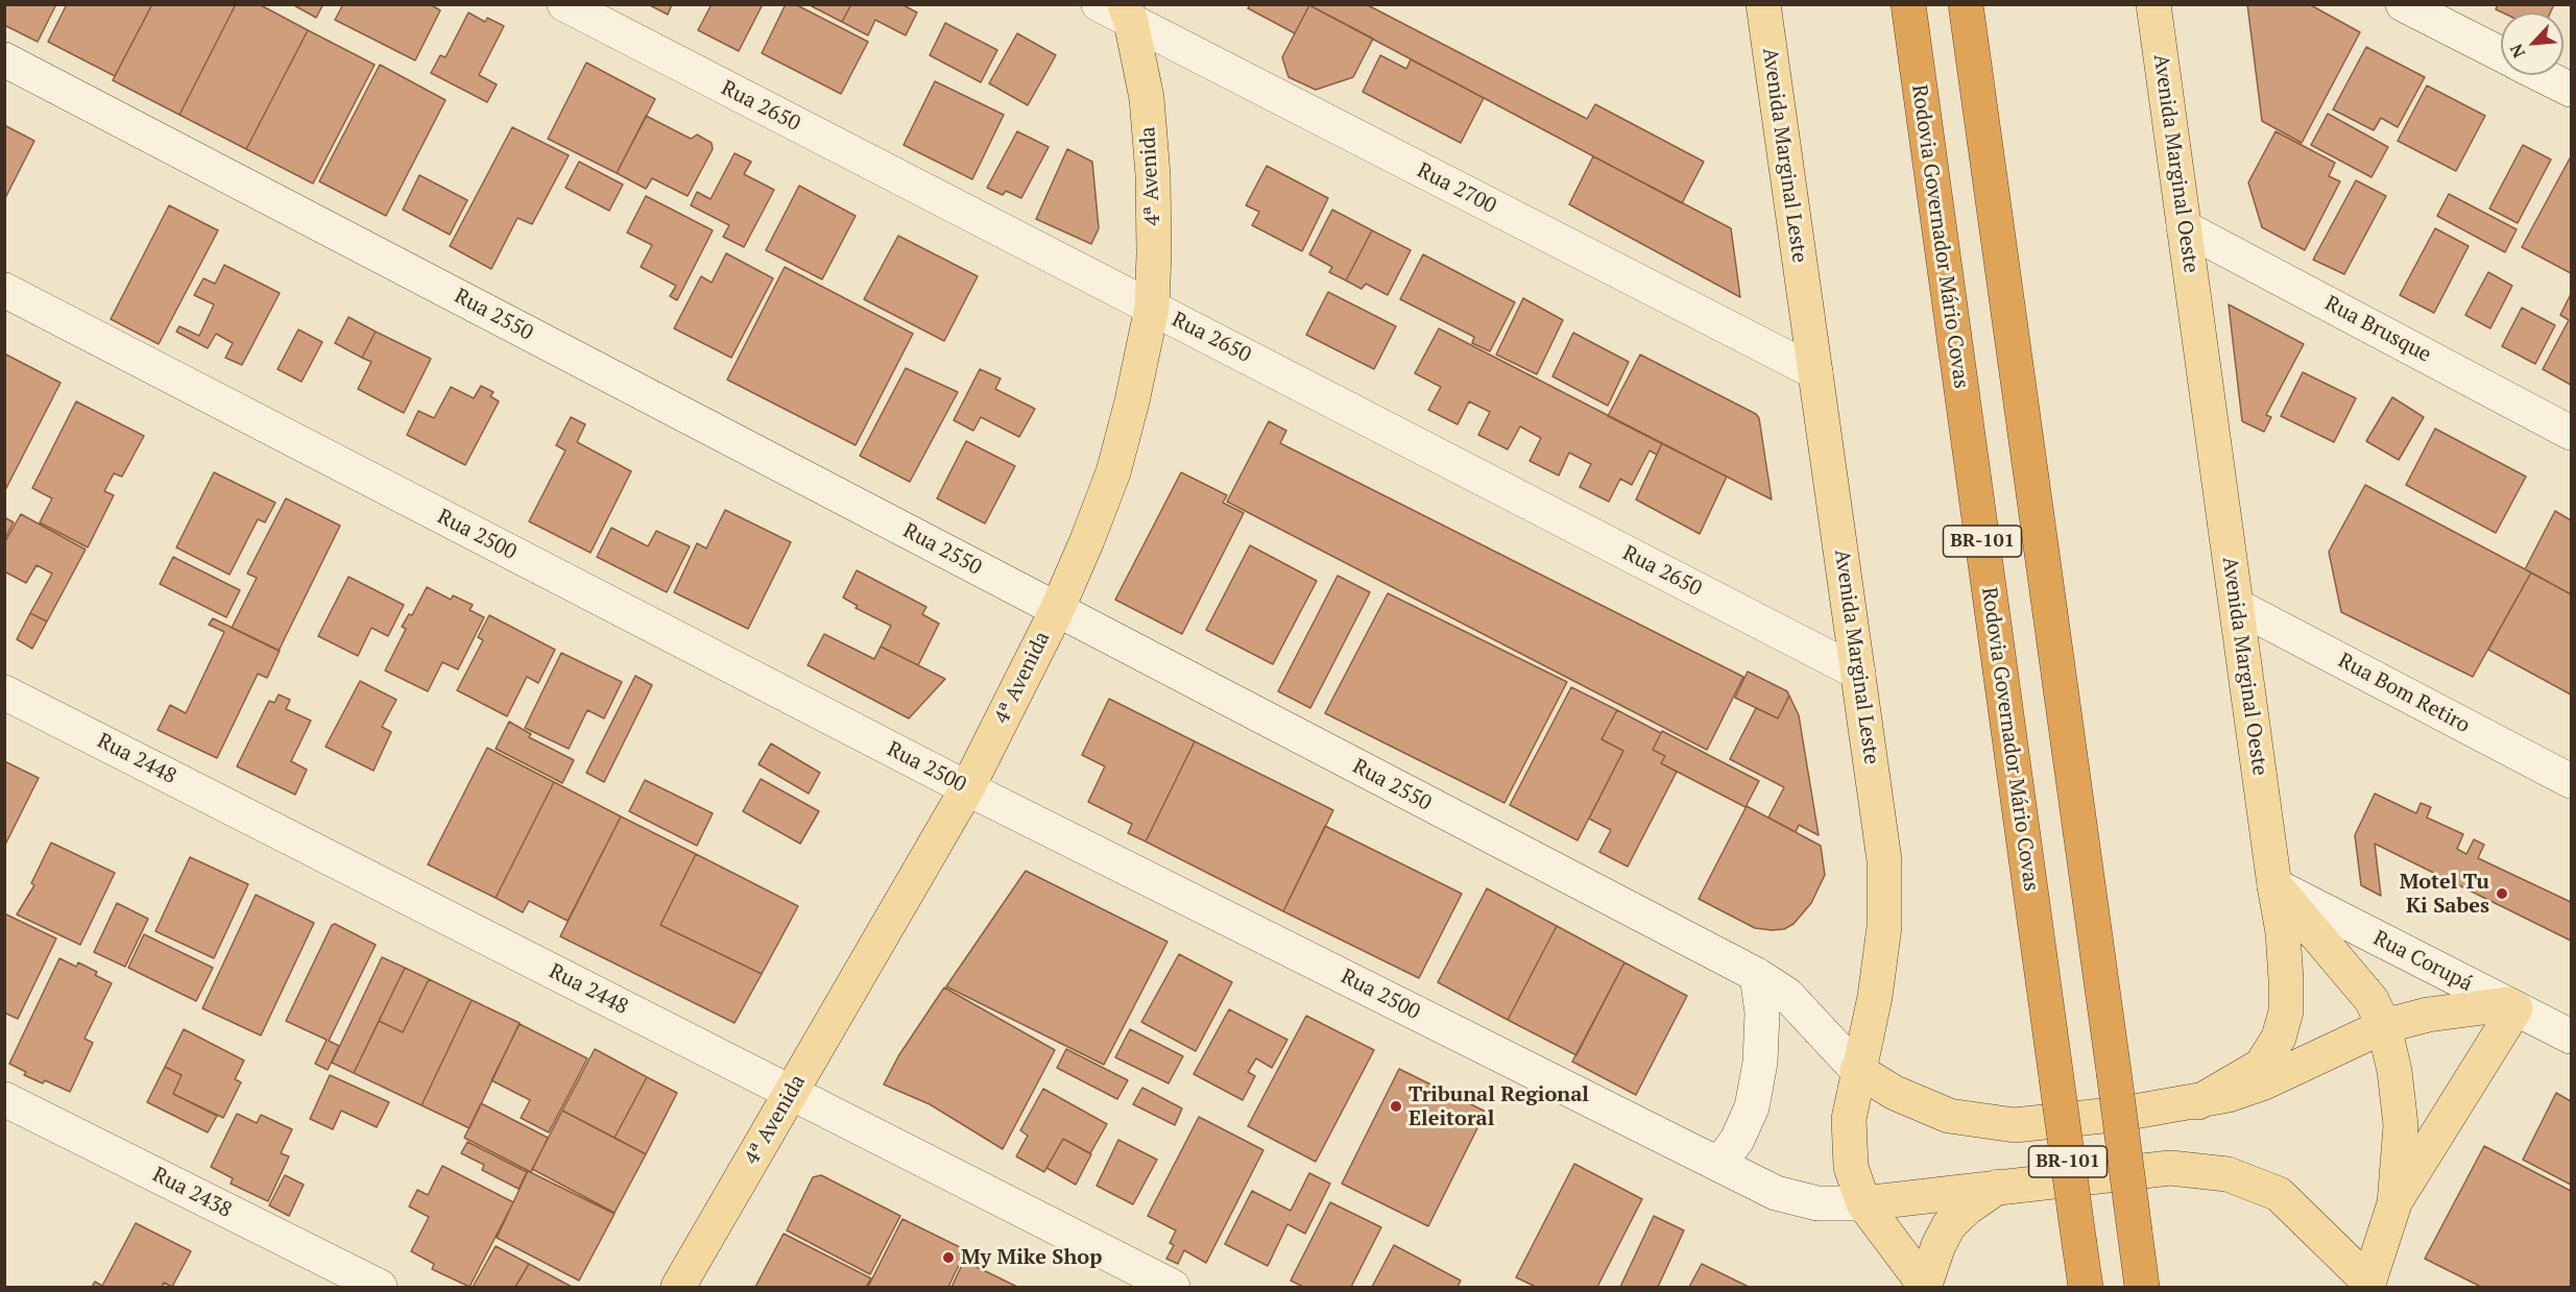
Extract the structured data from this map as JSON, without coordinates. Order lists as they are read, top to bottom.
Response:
{
  "streets": {
    "highway": ["Rodovia Governador Mário Covas", "BR-101"],
    "main road": ["Avenida Marginal Leste", "Avenida Marginal Oeste", "4ª Avenida"],
    "street": [
      "Rua 2650",
      "Rua 2700",
      "Rua 2550",
      "Rua Brusque",
      "Rua 2500",
      "Rua Bom Retiro",
      "Rua 2448",
      "Rua Corupá",
      "Rua 2438"
    ]
  },
  "crossings": [
    ["Rua 2650", "Avenida Marginal Leste"],
    ["Rua 2650", "4ª Avenida"],
    ["Avenida Marginal Leste", "Rua 2700"],
    ["Avenida Marginal Leste", "Rua 2550"],
    ["Avenida Marginal Leste", "Rua 2500"],
    ["Avenida Marginal Oeste", "Rua Brusque"],
    ["Avenida Marginal Oeste", "Rua Bom Retiro"],
    ["Avenida Marginal Oeste", "Rua Corupá"],
    ["4ª Avenida", "Rua 2700"],
    ["4ª Avenida", "Rua 2550"],
    ["4ª Avenida", "Rua 2500"],
    ["4ª Avenida", "Rua 2448"]
  ],
  "places": ["Motel Tu Ki Sabes", "Tribunal Regional Eleitoral", "My Mike Shop"],
  "north": "bottom left"
}
